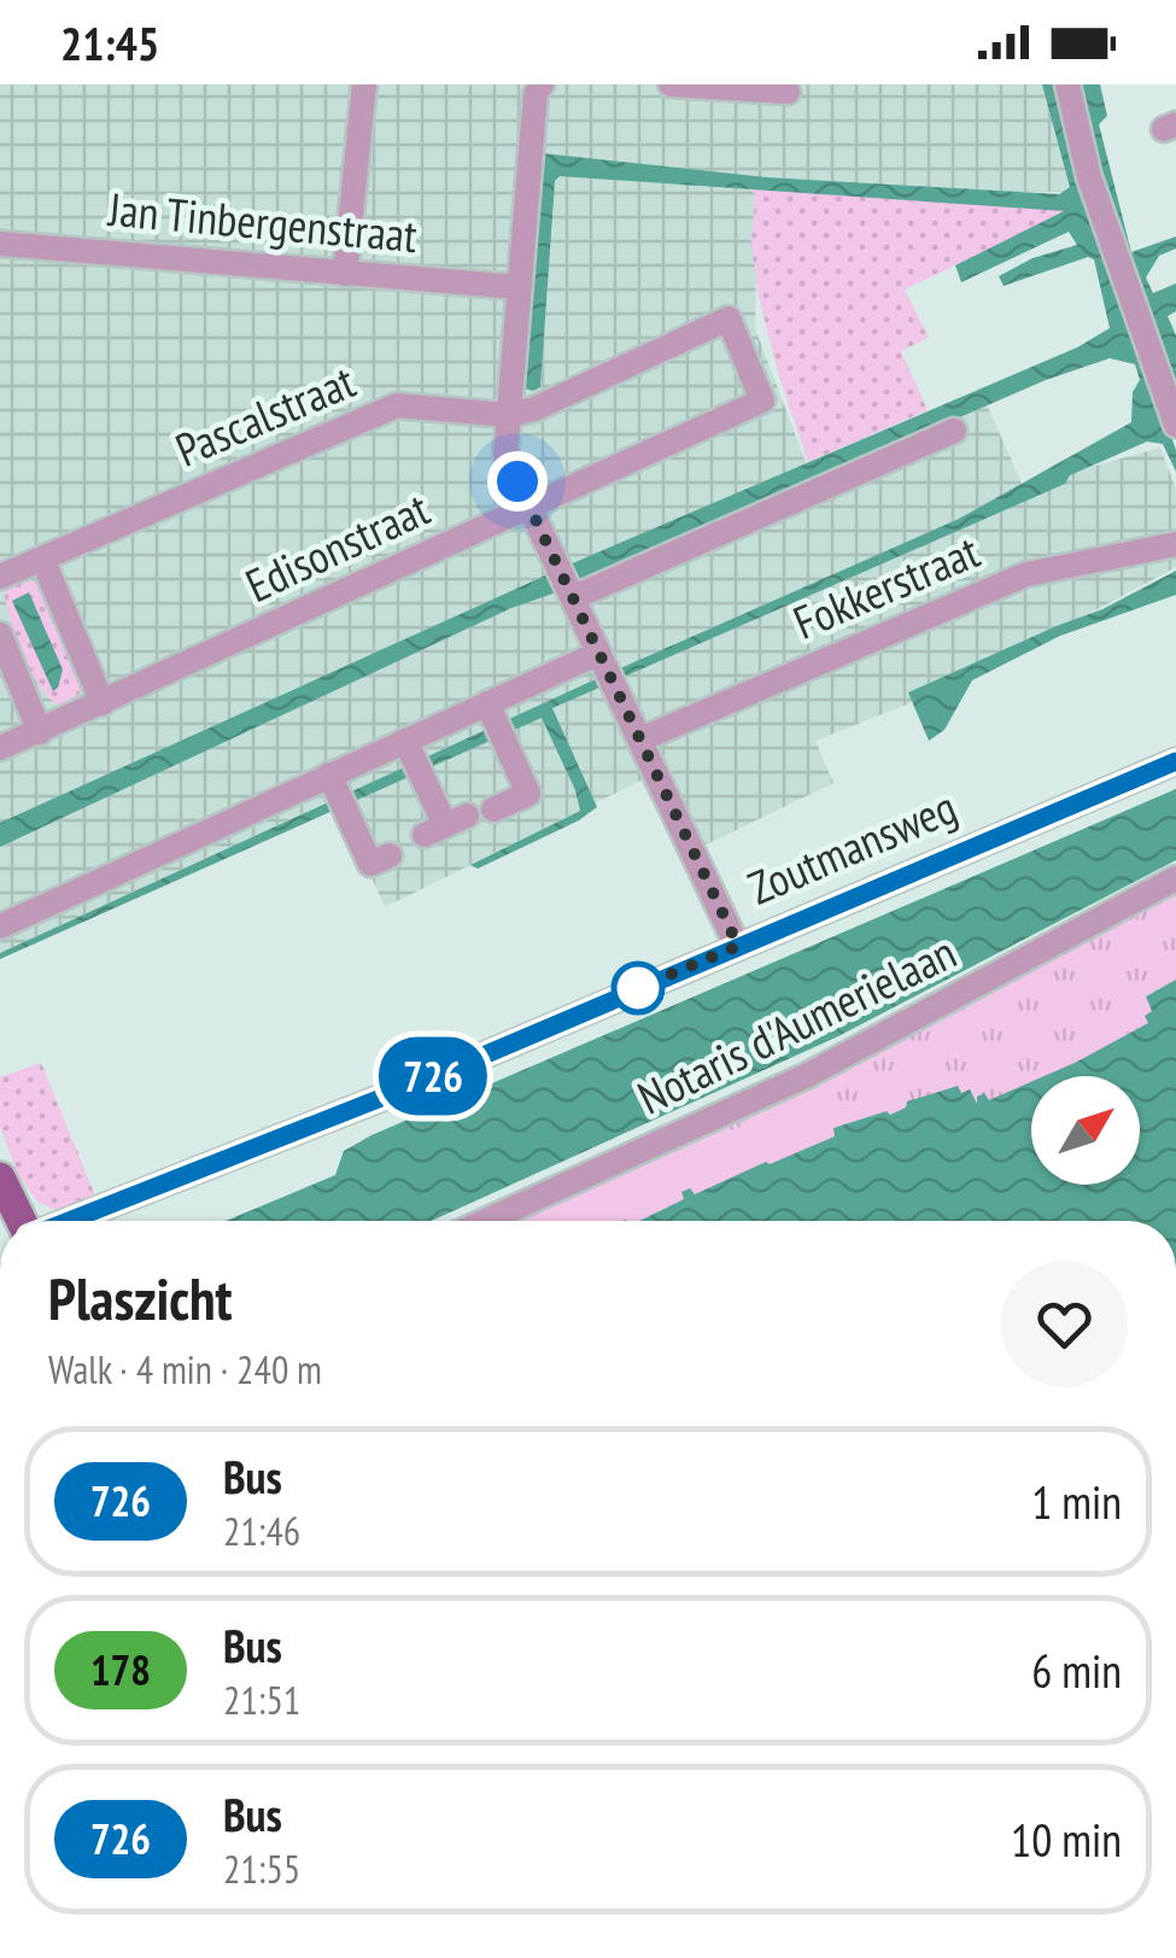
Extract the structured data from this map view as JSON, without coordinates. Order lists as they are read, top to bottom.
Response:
{
  "streets": {
    "street": [
      "Jan Tinbergenstraat",
      "Pascalstraat",
      "Edisonstraat",
      "Fokkerstraat",
      "Zoutmansweg",
      "Notaris d'Aumerielaan"
    ]
  },
  "crossings": [
    ["Pascalstraat", "Edisonstraat"]
  ],
  "lines": ["bus line 726"],
  "north": "top right",
  "page": {
    "status": "21:45",
    "on_map": "726",
    "heading": ["Plaszicht", "Walk · 4 min · 240 m"],
    "list": [
      {
        "mark": "726",
        "name": "Bus",
        "note": "21:46",
        "value": "1 min"
      },
      {
        "mark": "178",
        "name": "Bus",
        "note": "21:51",
        "value": "6 min"
      },
      {
        "mark": "726",
        "name": "Bus",
        "note": "21:55",
        "value": "10 min"
      }
    ]
  }
}
